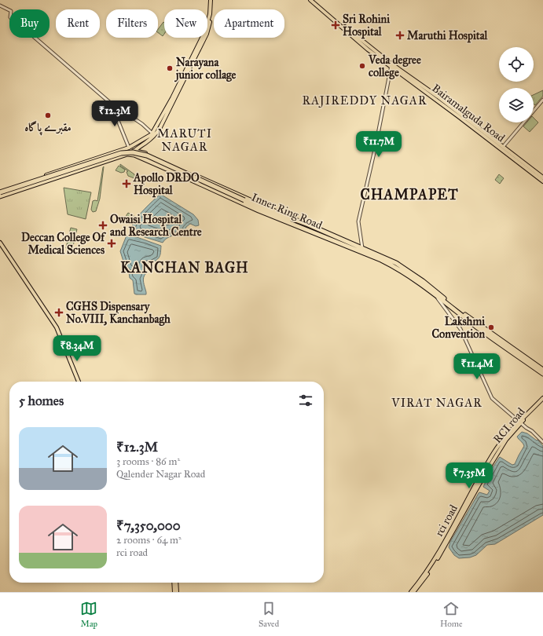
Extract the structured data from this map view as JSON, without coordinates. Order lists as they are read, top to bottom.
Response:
{
  "streets": {
    "highway": ["Inner Ring Road"],
    "main road": ["Bairamalguda Road", "RCI road", "rci road"]
  },
  "crossings": [
    ["RCI road", "rci road"]
  ],
  "districts": [
    "RAJIREDDY NAGAR",
    "MARUTI NAGAR",
    "CHAMPAPET",
    "KANCHAN BAGH",
    "VIRAT NAGAR"
  ],
  "places": {
    "health": [
      "Sri Rohini Hospital",
      "Maruthi Hospital",
      "Apollo DRDO Hospital",
      "Owaisi Hospital and Research Centre",
      "Deccan College Of Medical Sciences",
      "CGHS Dispensary No.VIII, Kanchanbagh"
    ],
    "other": [
      "Veda degree college",
      "Narayana junior collage",
      "مقبرے پاگاہ",
      "Lakshmi Convention"
    ]
  },
  "page": {
    "chip": [
      "Buy",
      "Rent",
      "Filters",
      "New",
      "Apartment"
    ],
    "price": [
      "₹12.3M",
      "₹11.7M",
      "₹8.34M",
      "₹11.4M",
      "₹7.35M"
    ],
    "heading": "5 homes",
    "list": [
      {
        "name": "₹12.3M",
        "note": "3 rooms · 86 m² · Qalender Nagar Road"
      },
      {
        "name": "₹7,350,000",
        "note": "2 rooms · 64 m² · rci road"
      }
    ],
    "tabs": ["Map", "Saved", "Home"]
  }
}
